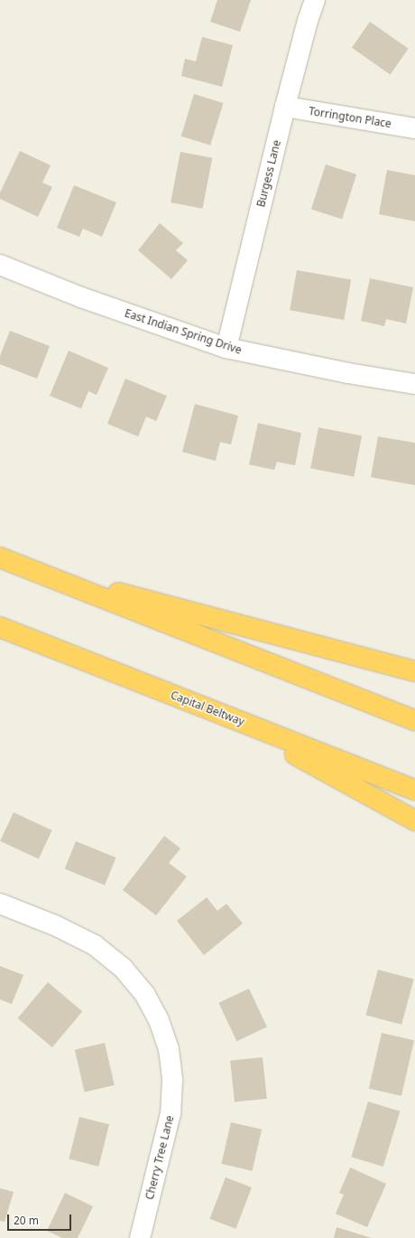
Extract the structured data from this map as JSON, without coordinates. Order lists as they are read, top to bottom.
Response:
{
  "streets": {
    "highway": ["Capital Beltway"],
    "street": [
      "Torrington Place",
      "Burgess Lane",
      "East Indian Spring Drive",
      "Cherry Tree Lane"
    ]
  },
  "crossings": [
    ["Torrington Place", "Burgess Lane"],
    ["Burgess Lane", "East Indian Spring Drive"]
  ],
  "scale_bar": "20 m"
}
